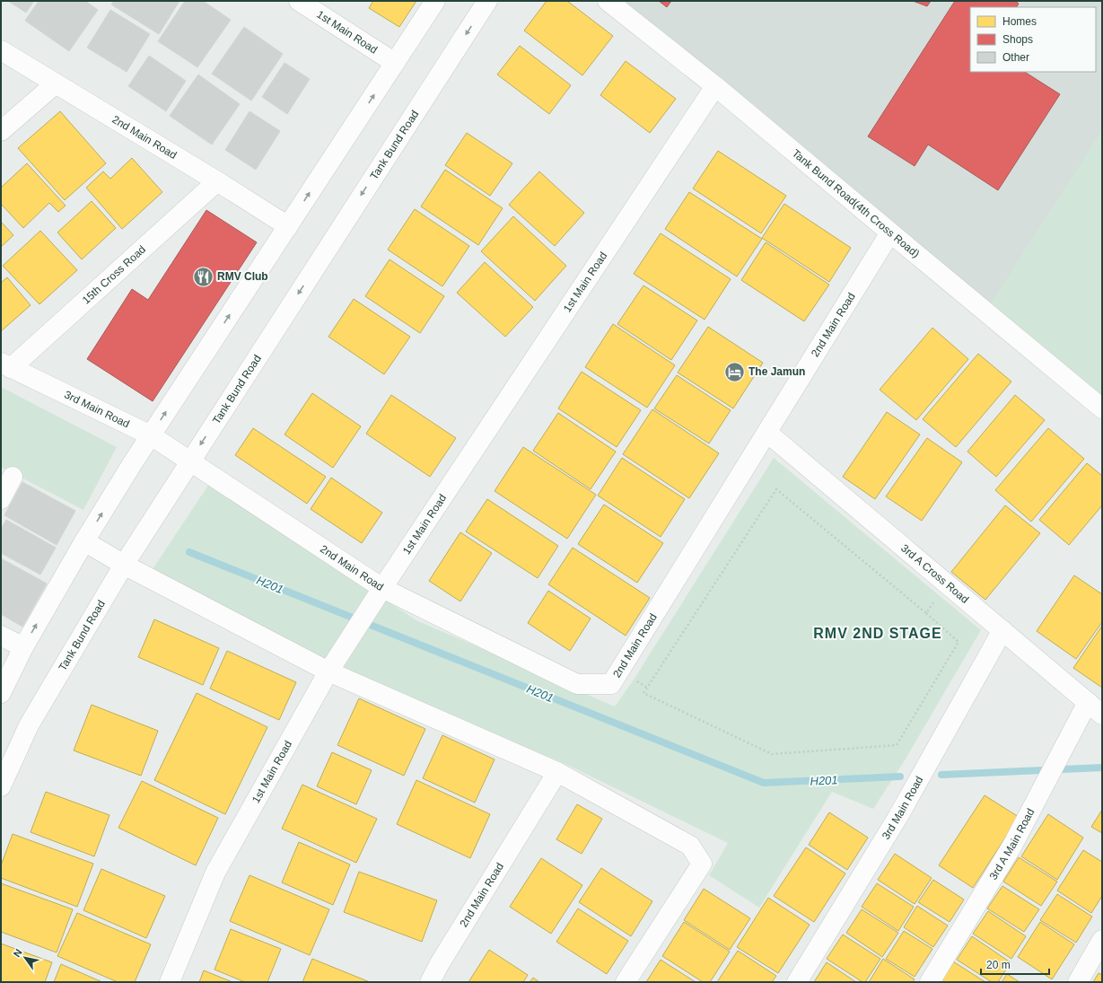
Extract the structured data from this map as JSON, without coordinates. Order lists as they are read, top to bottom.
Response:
{
  "streets": {
    "street": [
      "1st Main Road",
      "2nd Main Road",
      "Tank Bund Road",
      "Tank Bund Road(4th Cross Road)",
      "15th Cross Road",
      "3rd Main Road",
      "3rd A Cross Road",
      "3rd A Main Road"
    ]
  },
  "crossings": [
    ["1st Main Road", "2nd Main Road"],
    ["1st Main Road", "Tank Bund Road(4th Cross Road)"],
    ["2nd Main Road", "Tank Bund Road"],
    ["2nd Main Road", "Tank Bund Road(4th Cross Road)"],
    ["2nd Main Road", "15th Cross Road"],
    ["2nd Main Road", "3rd Main Road"],
    ["2nd Main Road", "3rd A Cross Road"],
    ["Tank Bund Road", "3rd Main Road"],
    ["15th Cross Road", "3rd Main Road"],
    ["3rd Main Road", "3rd A Cross Road"],
    ["3rd A Cross Road", "3rd A Main Road"]
  ],
  "districts": ["RMV 2ND STAGE"],
  "water": ["H201"],
  "places": {
    "restaurant": ["RMV Club"],
    "hotel": ["The Jamun"]
  },
  "legend": ["Homes", "Shops", "Other"],
  "scale_bar": "20 m",
  "north": "top left"
}
